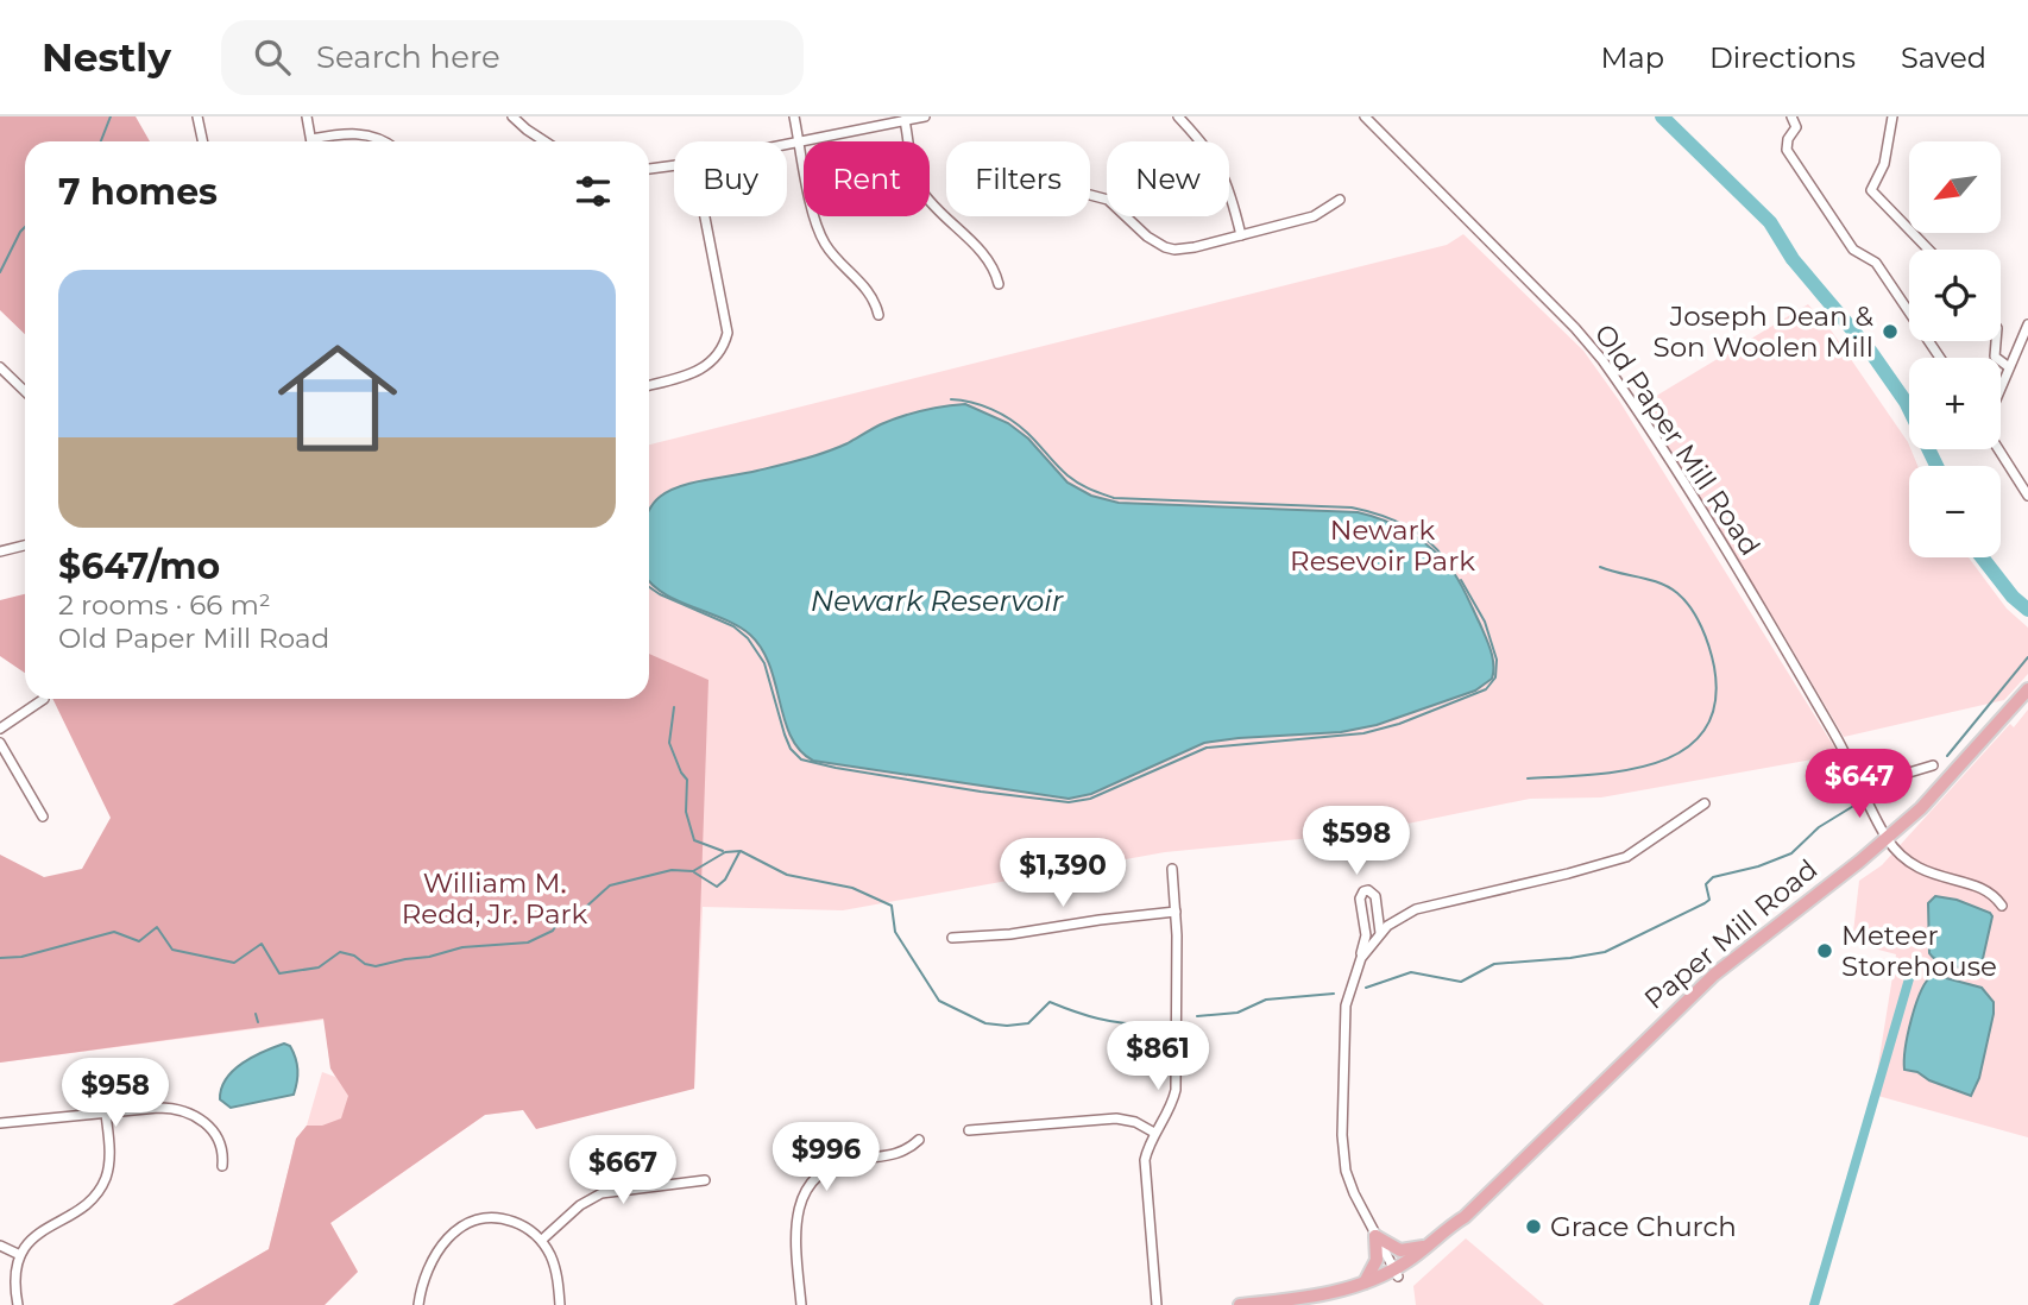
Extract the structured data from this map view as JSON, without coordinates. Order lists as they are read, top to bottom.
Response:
{
  "streets": {
    "main road": ["Paper Mill Road"],
    "street": ["Old Paper Mill Road"]
  },
  "crossings": [
    ["Old Paper Mill Road", "Paper Mill Road"]
  ],
  "water": ["Newark Reservoir"],
  "parks": ["Newark Resevoir Park", "William M. Redd, Jr. Park"],
  "places": ["Joseph Dean & Son Woolen Mill", "Meteer Storehouse", "Grace Church"],
  "north": "bottom left",
  "page": {
    "header": "Nestly",
    "search": "Search here",
    "nav": ["Map", "Directions", "Saved"],
    "map_buttons": ["+", "−"],
    "chip": [
      "Buy",
      "Rent",
      "Filters",
      "New"
    ],
    "heading": "7 homes",
    "list": [
      {
        "name": "$647/mo",
        "note": "2 rooms · 66 m² · Old Paper Mill Road"
      }
    ],
    "price": [
      "$647",
      "$598",
      "$1,390",
      "$861",
      "$958",
      "$996",
      "$667"
    ]
  }
}
